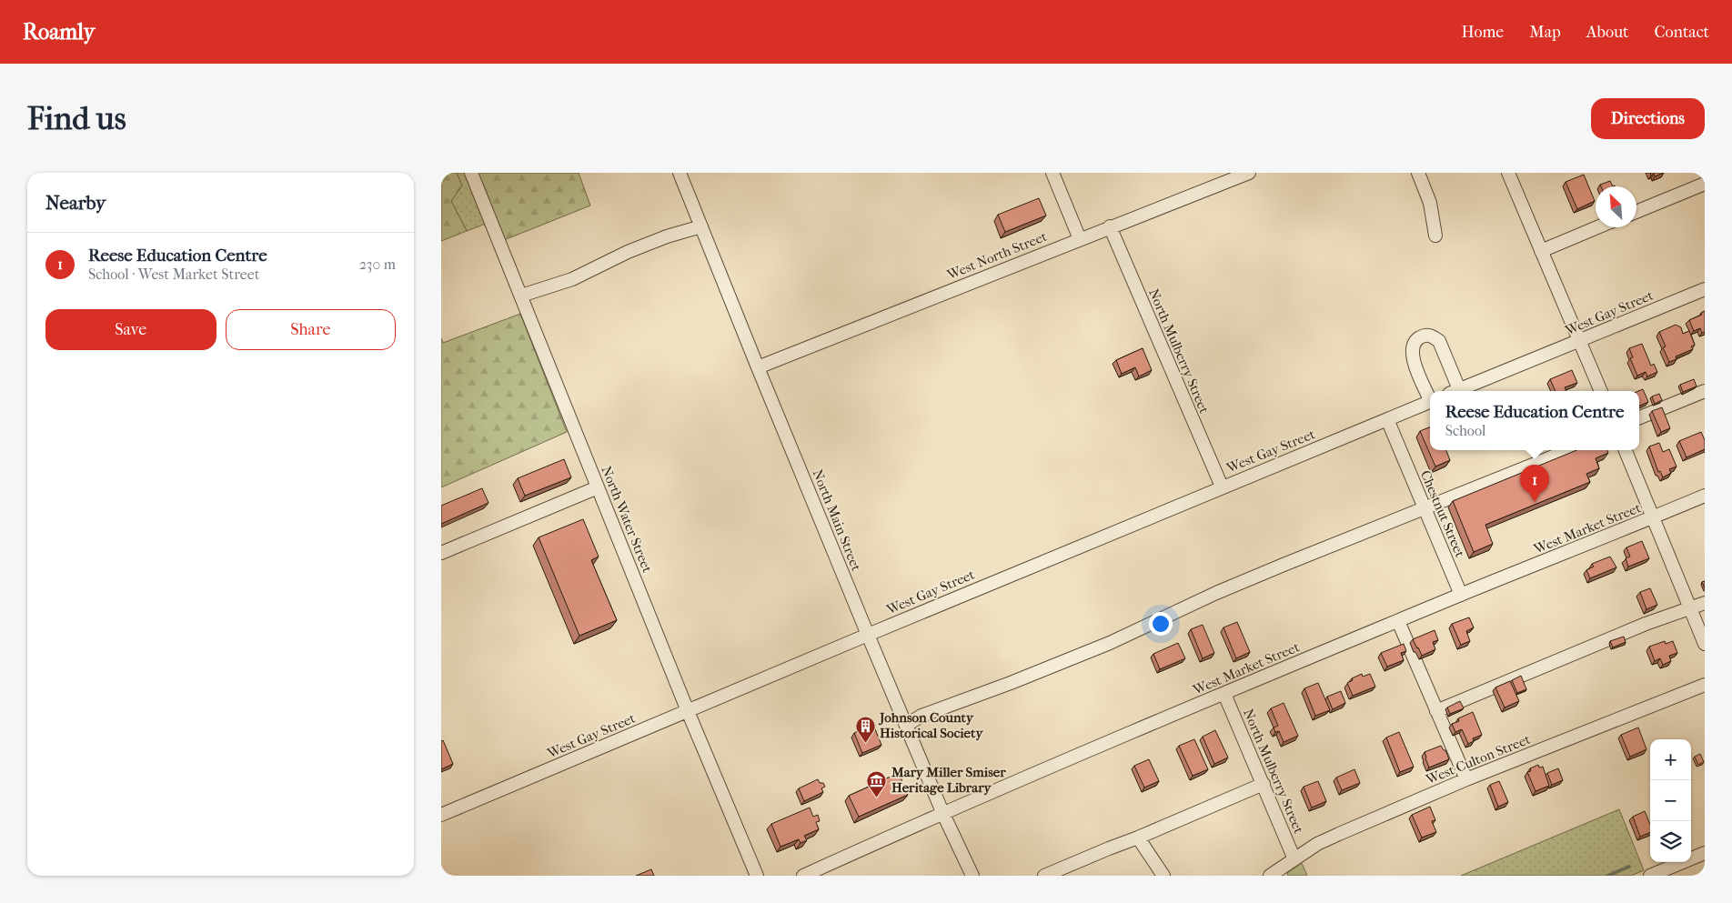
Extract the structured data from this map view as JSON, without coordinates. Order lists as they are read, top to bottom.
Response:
{
  "streets": {
    "street": [
      "West North Street",
      "West Gay Street",
      "North Mulberry Street",
      "Chestnut Street",
      "North Water Street",
      "North Main Street",
      "West Market Street",
      "West Culton Street"
    ]
  },
  "crossings": [
    ["West North Street", "North Mulberry Street"],
    ["West North Street", "North Main Street"],
    ["West Gay Street", "North Mulberry Street"],
    ["West Gay Street", "Chestnut Street"],
    ["West Gay Street", "North Water Street"],
    ["West Gay Street", "North Main Street"],
    ["North Mulberry Street", "West Market Street"],
    ["North Mulberry Street", "West Culton Street"],
    ["Chestnut Street", "West Market Street"],
    ["North Main Street", "West Market Street"]
  ],
  "places": {
    "building": ["Johnson County Historical Society"],
    "museum": ["Mary Miller Smiser Heritage Library"]
  },
  "north": "top left",
  "page": {
    "header": "Roamly",
    "nav": [
      "Home",
      "Map",
      "About",
      "Contact"
    ],
    "buttons": [
      "Directions",
      ["Save", "Share"]
    ],
    "title": "Find us",
    "heading": "Nearby",
    "list": [
      {
        "mark": "1",
        "name": "Reese Education Centre",
        "note": "School · West Market Street",
        "value": "230 m"
      }
    ],
    "popup": ["Reese Education Centre", "School"],
    "pins": "1",
    "map_buttons": ["+", "−"]
  }
}
